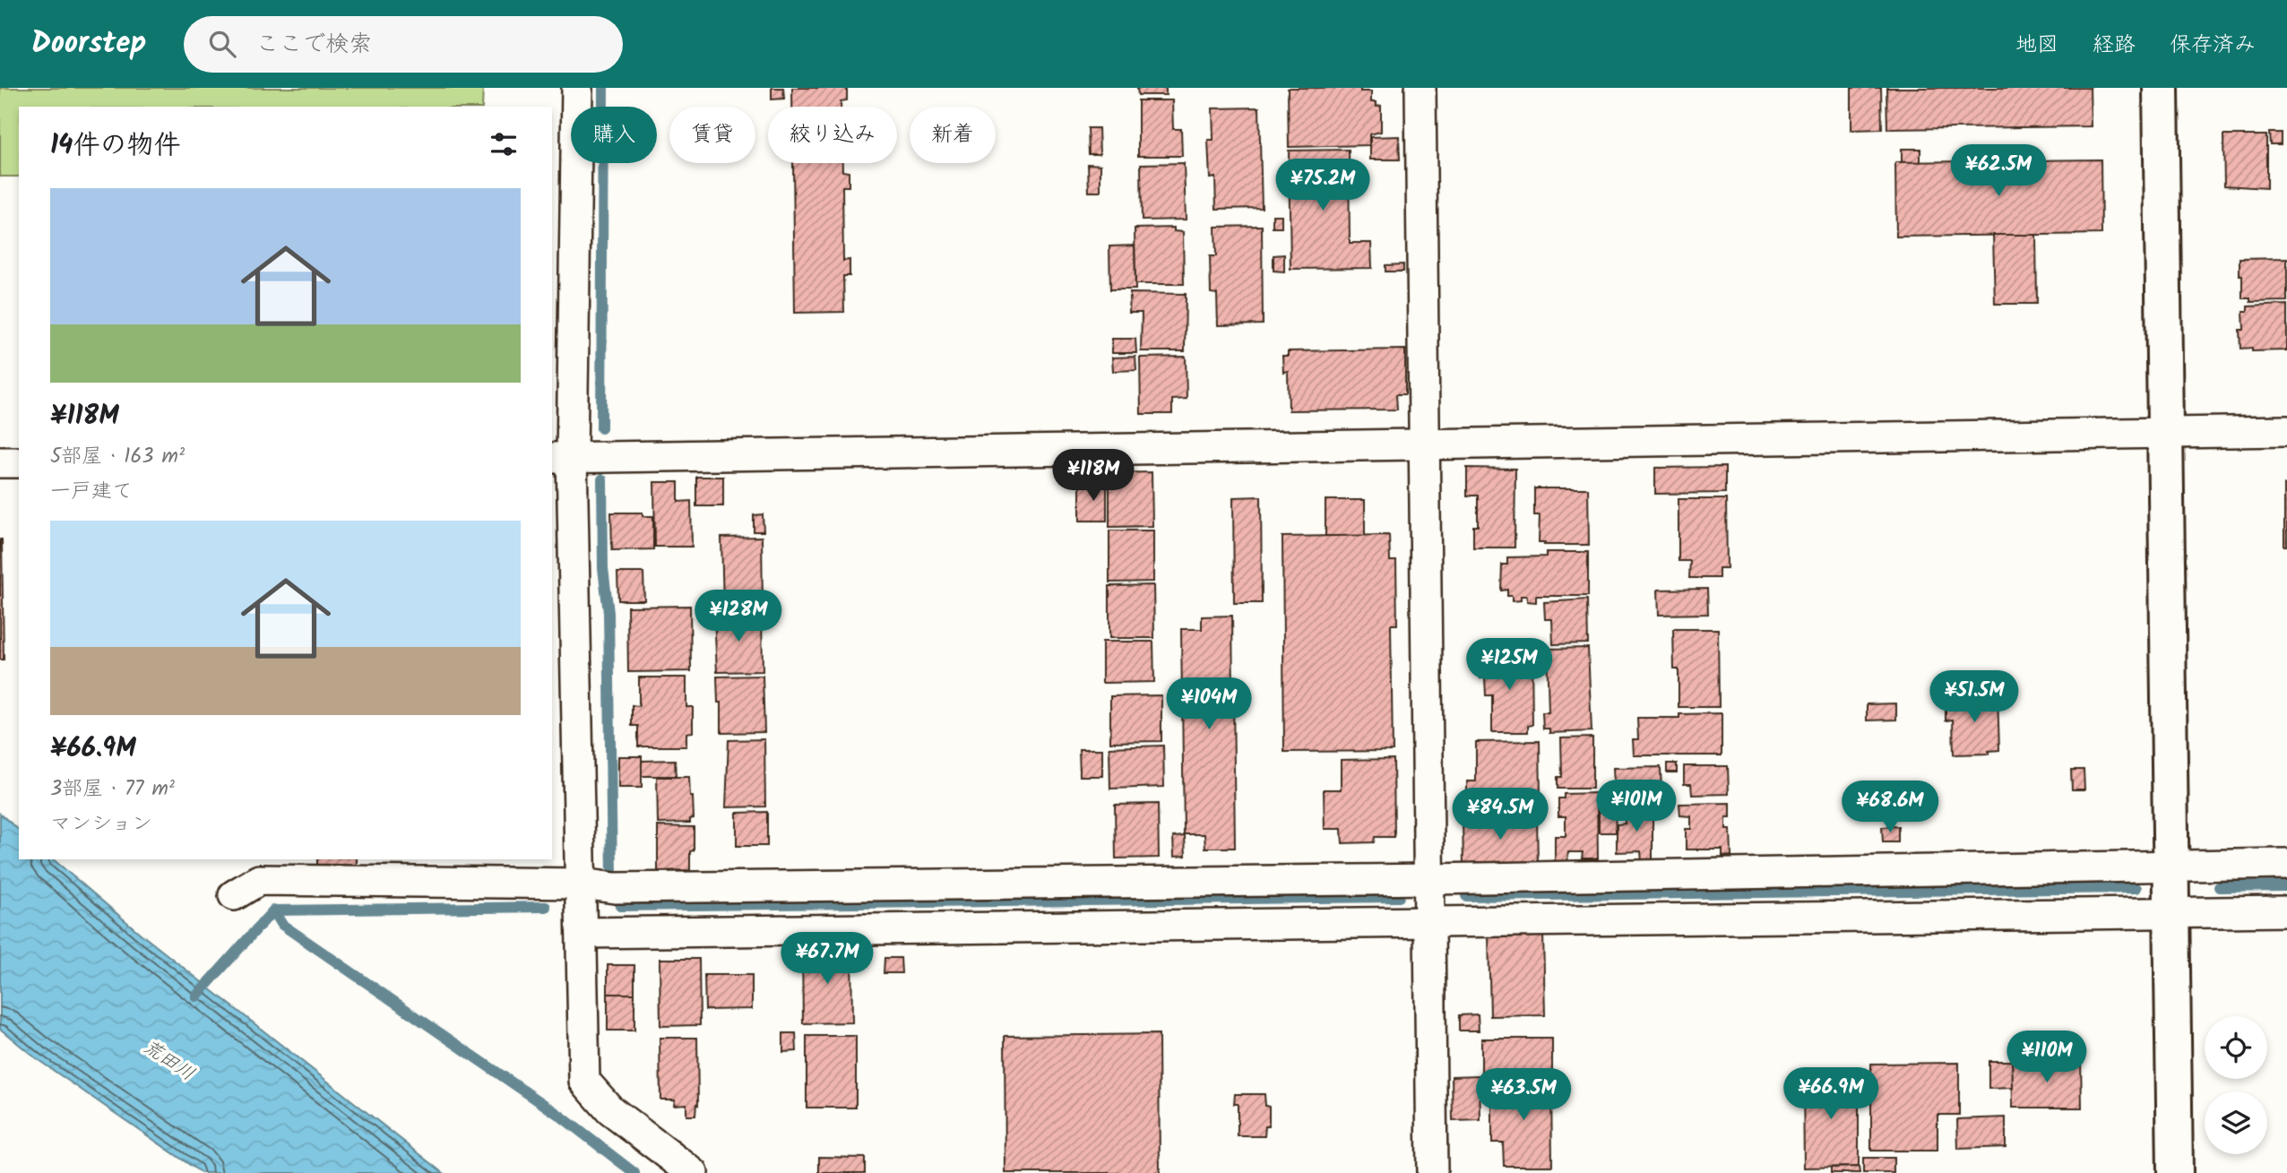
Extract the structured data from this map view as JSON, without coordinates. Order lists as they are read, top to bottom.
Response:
{
  "water": ["荒田川"],
  "page": {
    "header": "Doorstep",
    "search": "ここで検索",
    "nav": ["地図", "経路", "保存済み"],
    "chip": [
      "購入",
      "賃貸",
      "絞り込み",
      "新着"
    ],
    "heading": "14件の物件",
    "price": [
      "¥62.5M",
      "¥75.2M",
      "¥118M",
      "¥128M",
      "¥125M",
      "¥51.5M",
      "¥104M",
      "¥101M",
      "¥68.6M",
      "¥84.5M",
      "¥67.7M",
      "¥110M",
      "¥66.9M",
      "¥63.5M"
    ],
    "list": [
      {
        "name": "¥118M",
        "note": "5部屋 · 163 m² · 一戸建て"
      },
      {
        "name": "¥66.9M",
        "note": "3部屋 · 77 m² · マンション"
      }
    ]
  }
}
